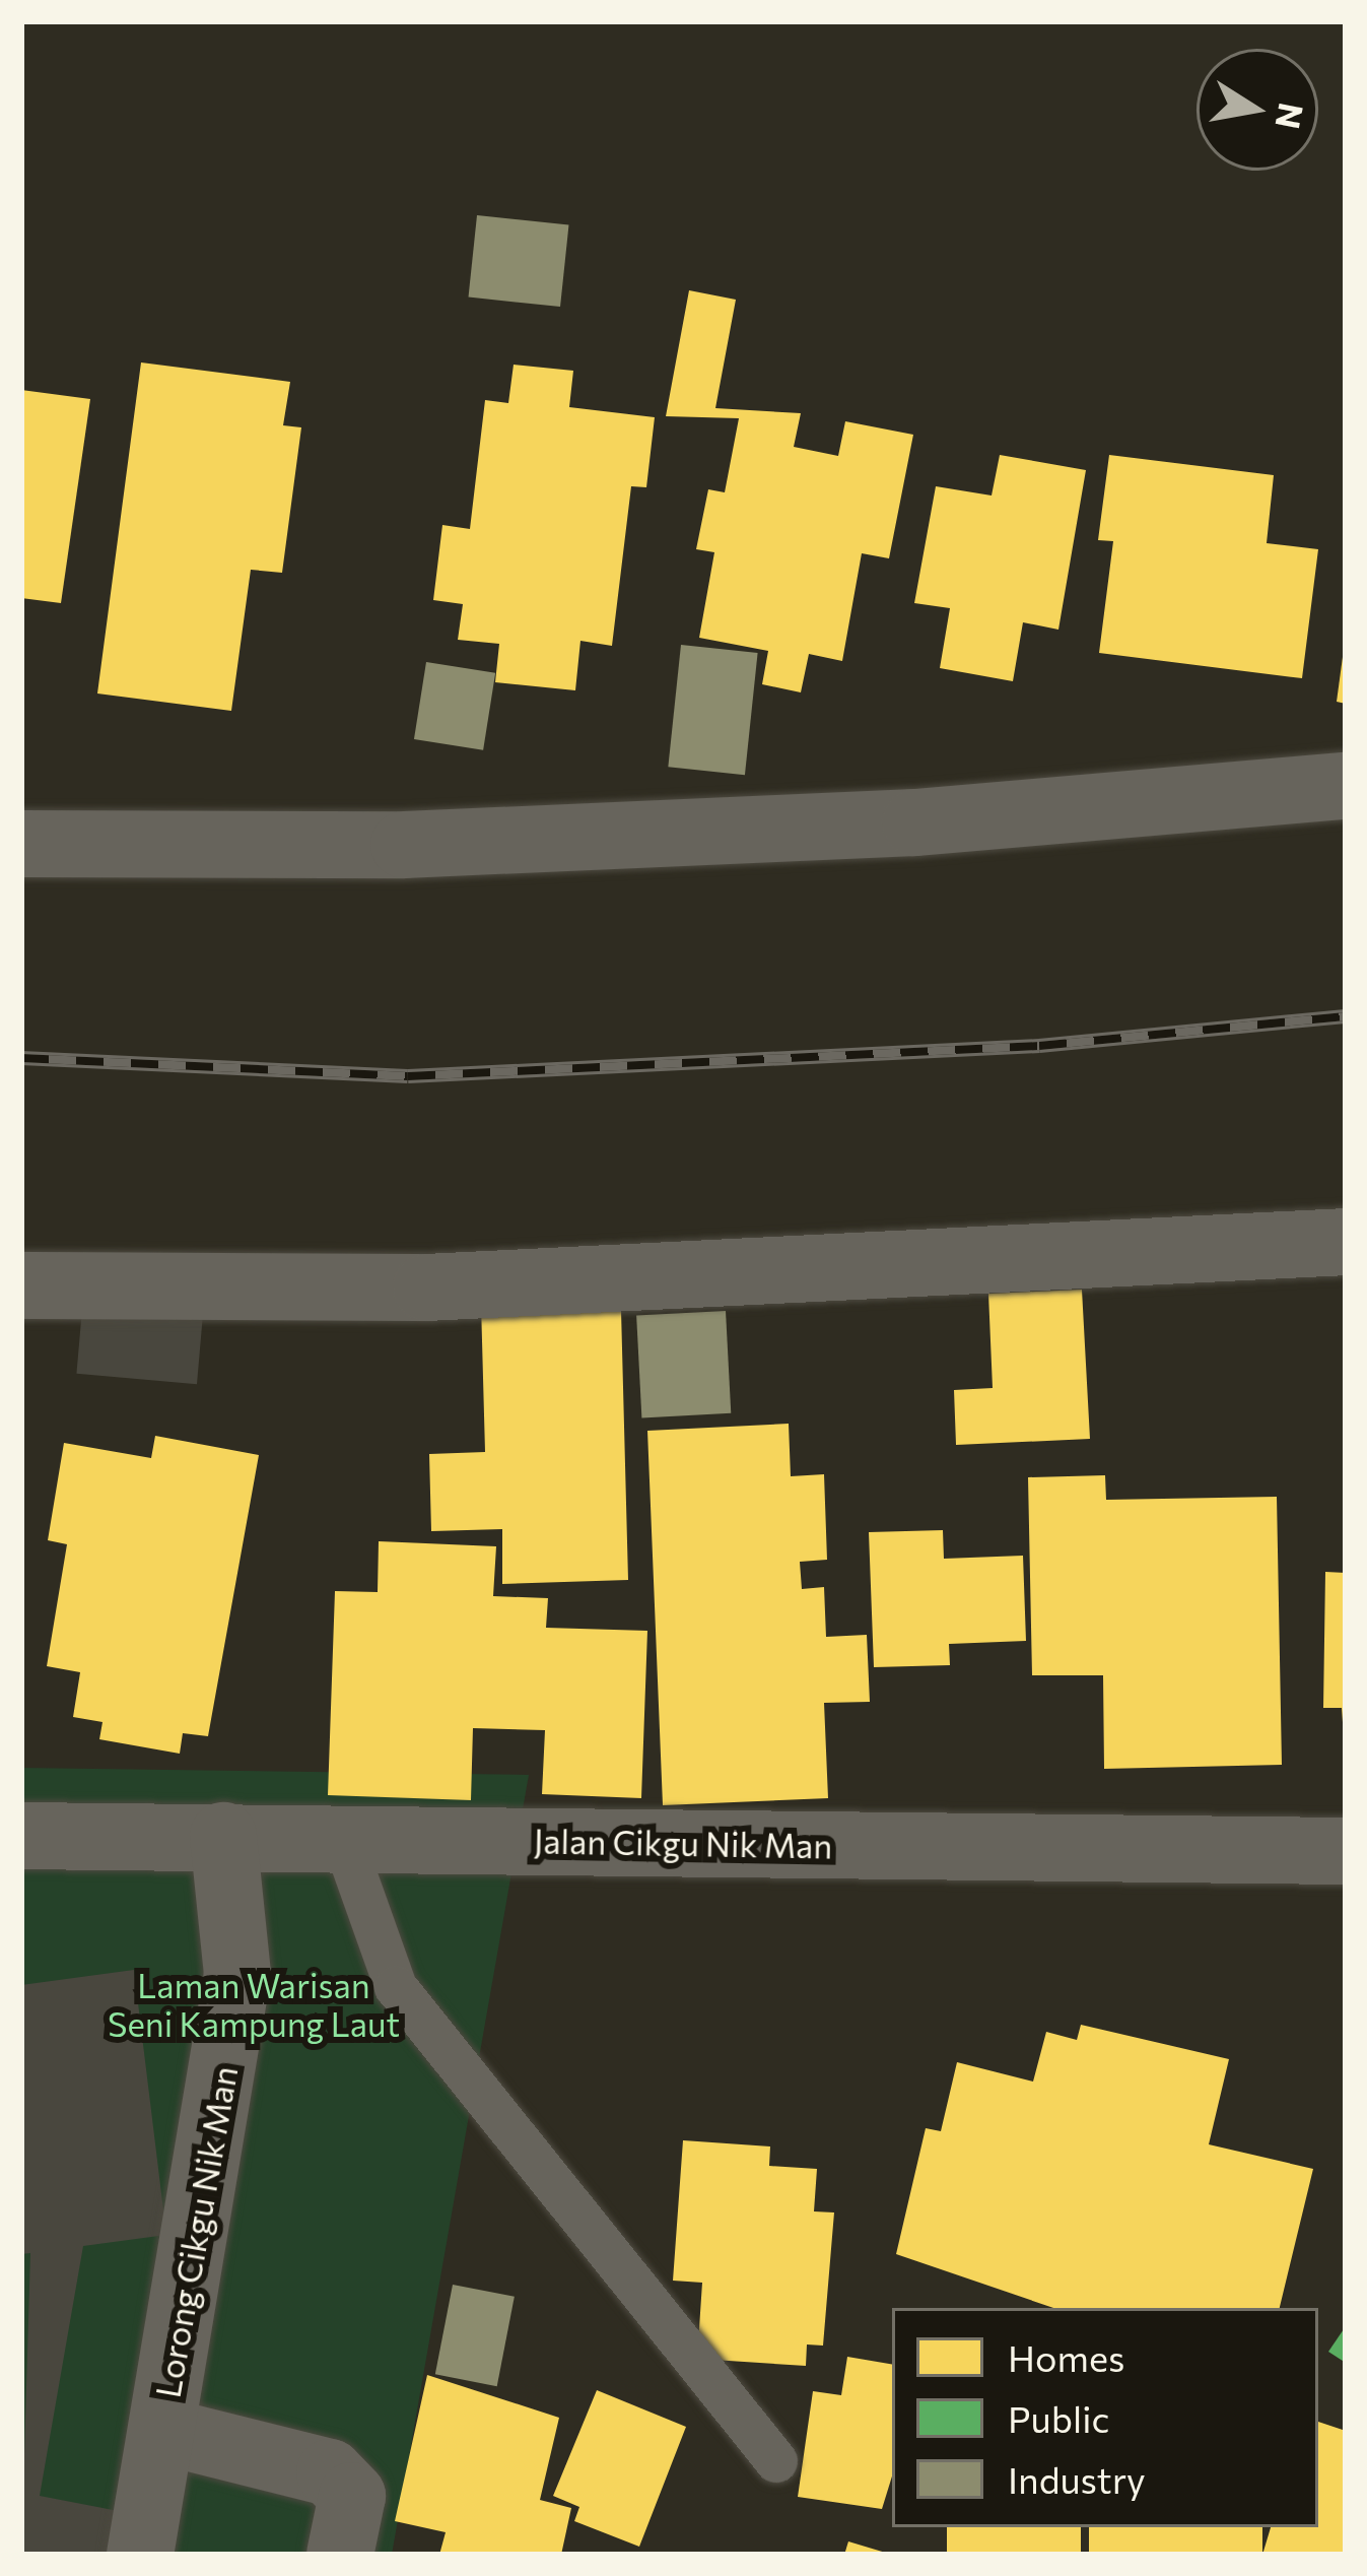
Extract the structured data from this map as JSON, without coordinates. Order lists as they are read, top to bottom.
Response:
{
  "streets": {
    "street": ["Jalan Cikgu Nik Man", "Lorong Cikgu Nik Man"]
  },
  "crossings": [
    ["Jalan Cikgu Nik Man", "Lorong Cikgu Nik Man"]
  ],
  "parks": ["Laman Warisan Seni Kampung Laut"],
  "legend": ["Homes", "Public", "Industry"],
  "north": "right"
}
